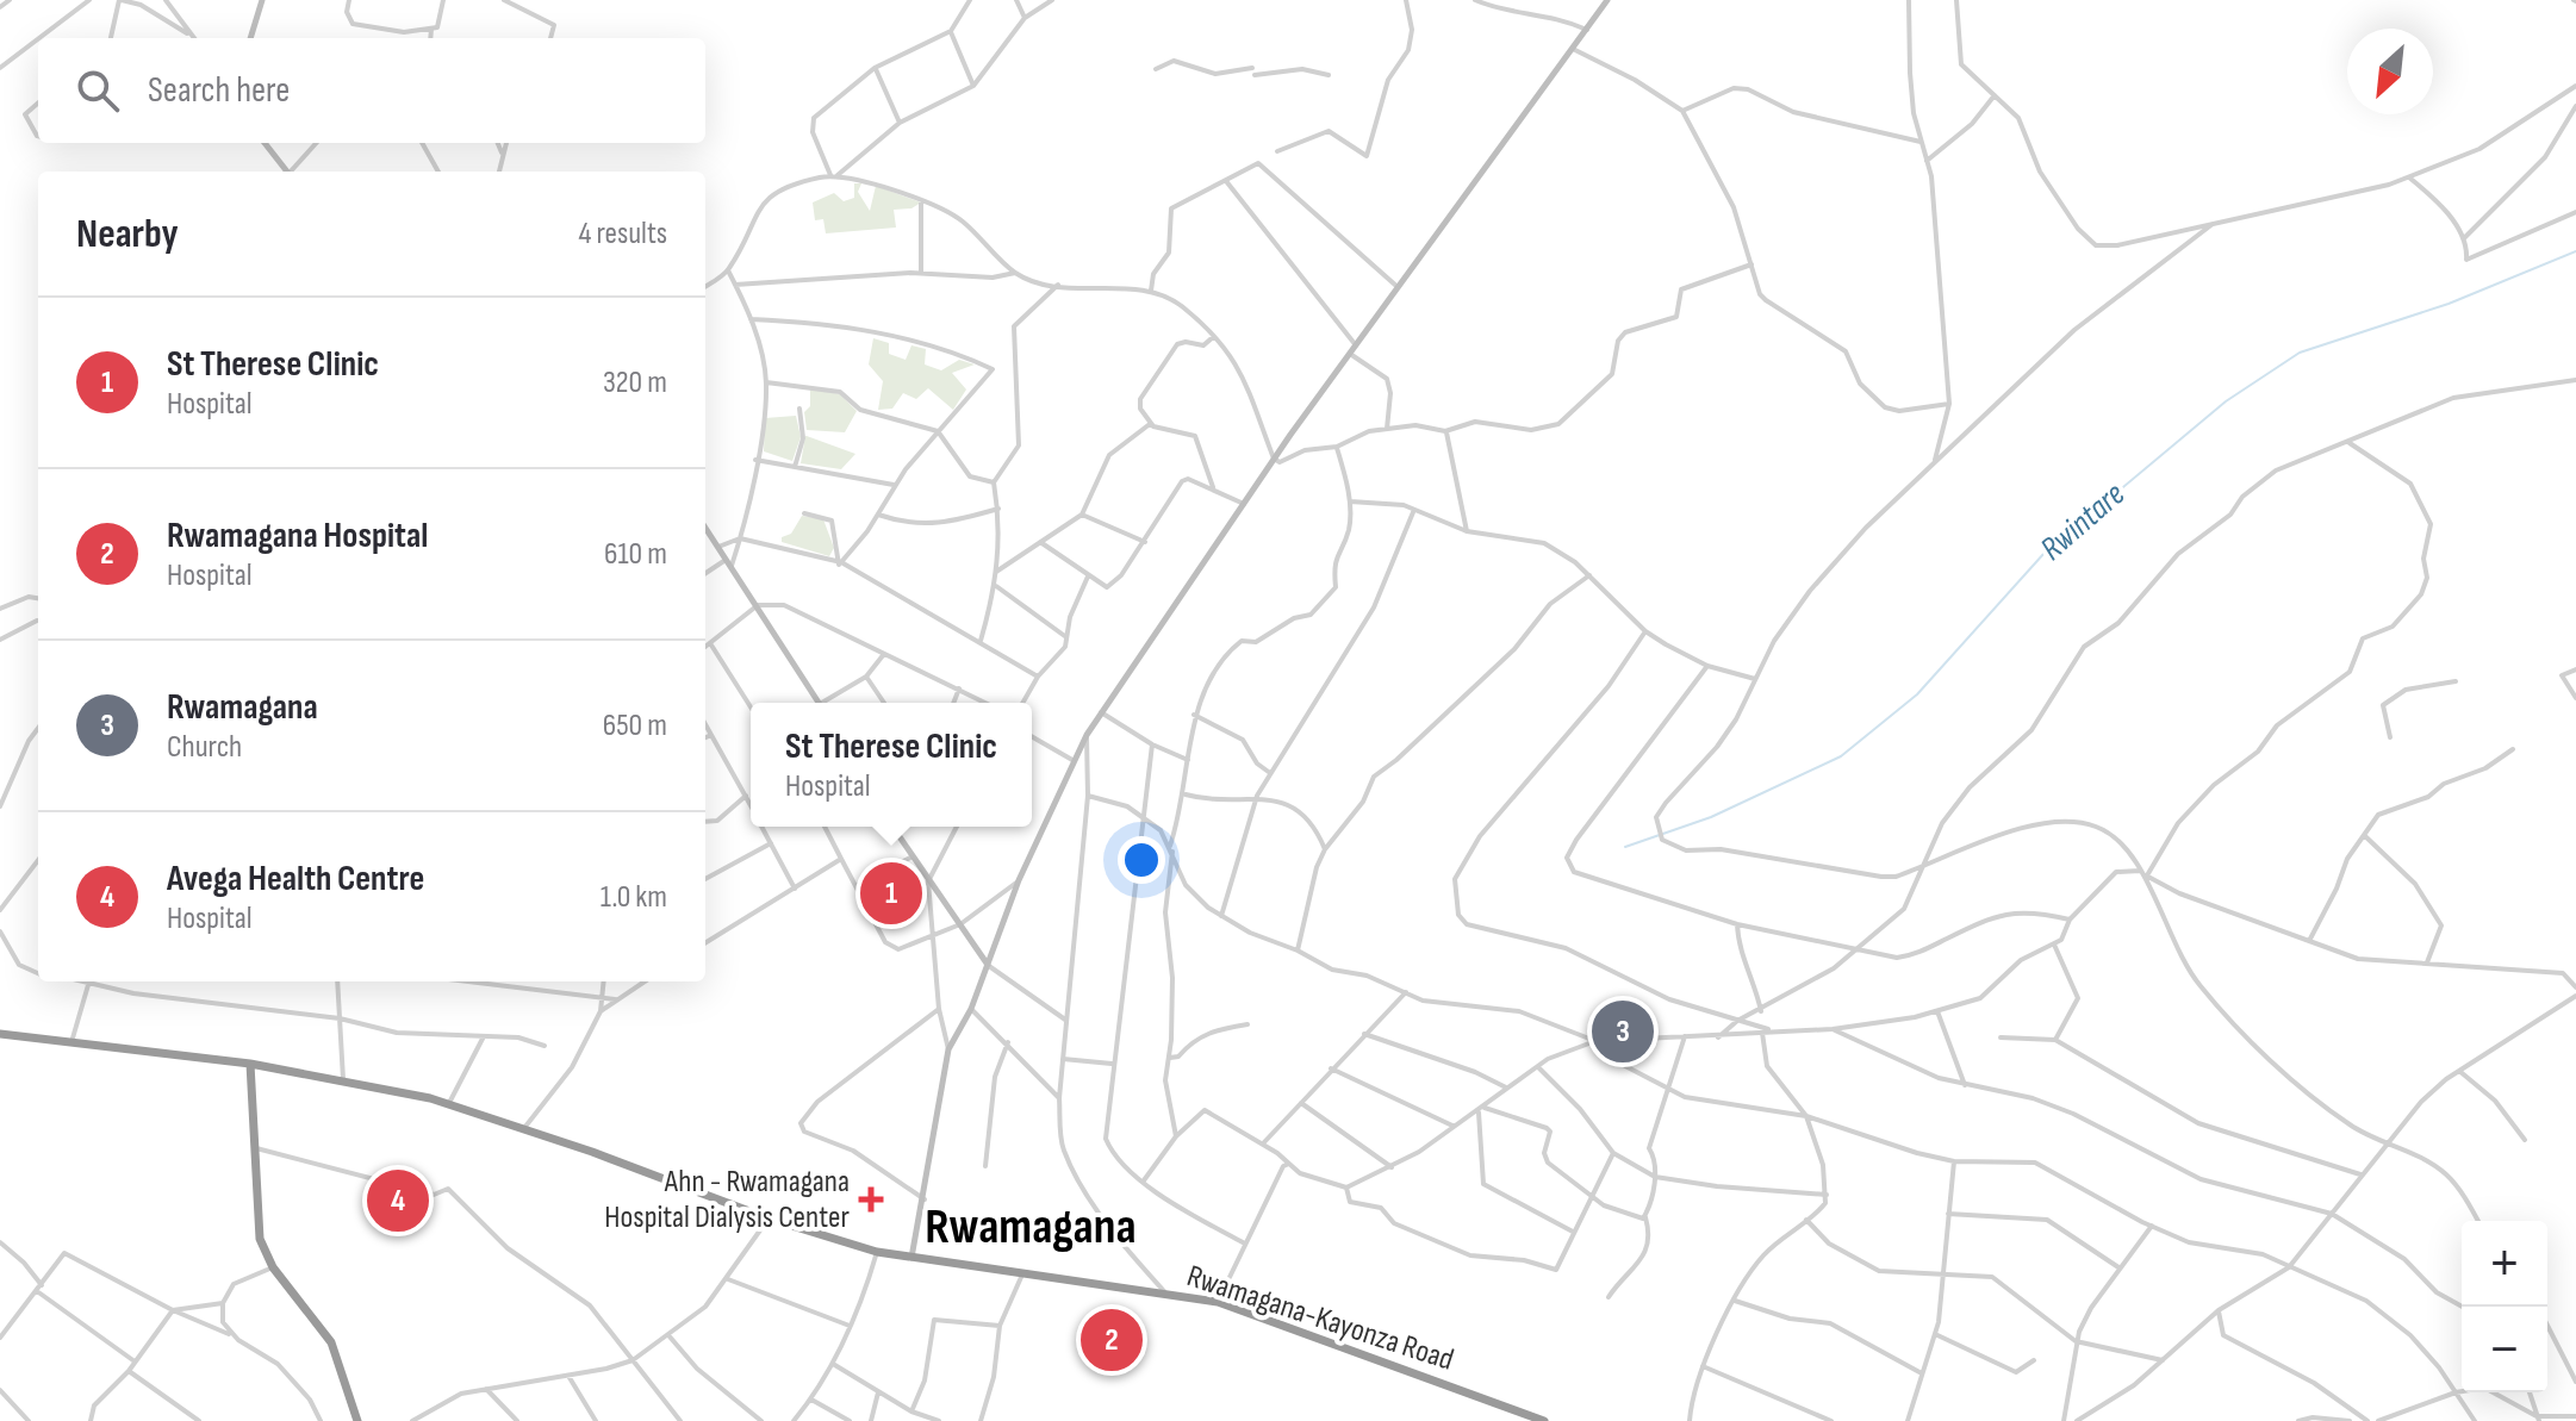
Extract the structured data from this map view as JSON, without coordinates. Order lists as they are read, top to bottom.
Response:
{
  "streets": {
    "highway": ["Rwamagana-Kayonza Road"]
  },
  "districts": ["Rwamagana"],
  "water": ["Rwintare"],
  "places": {
    "health": ["Ahn - Rwamagana Hospital Dialysis Center"]
  },
  "north": "bottom left",
  "page": {
    "search": "Search here",
    "heading": ["Nearby", "4 results"],
    "list": [
      {
        "mark": "1",
        "name": "St Therese Clinic",
        "note": "Hospital",
        "value": "320 m"
      },
      {
        "mark": "2",
        "name": "Rwamagana Hospital",
        "note": "Hospital",
        "value": "610 m"
      },
      {
        "mark": "3",
        "name": "Rwamagana",
        "note": "Church",
        "value": "650 m"
      },
      {
        "mark": "4",
        "name": "Avega Health Centre",
        "note": "Hospital",
        "value": "1.0 km"
      }
    ],
    "popup": ["St Therese Clinic", "Hospital"],
    "pins": [
      "1",
      "3",
      "4",
      "2"
    ],
    "map_buttons": ["+", "−"]
  }
}
